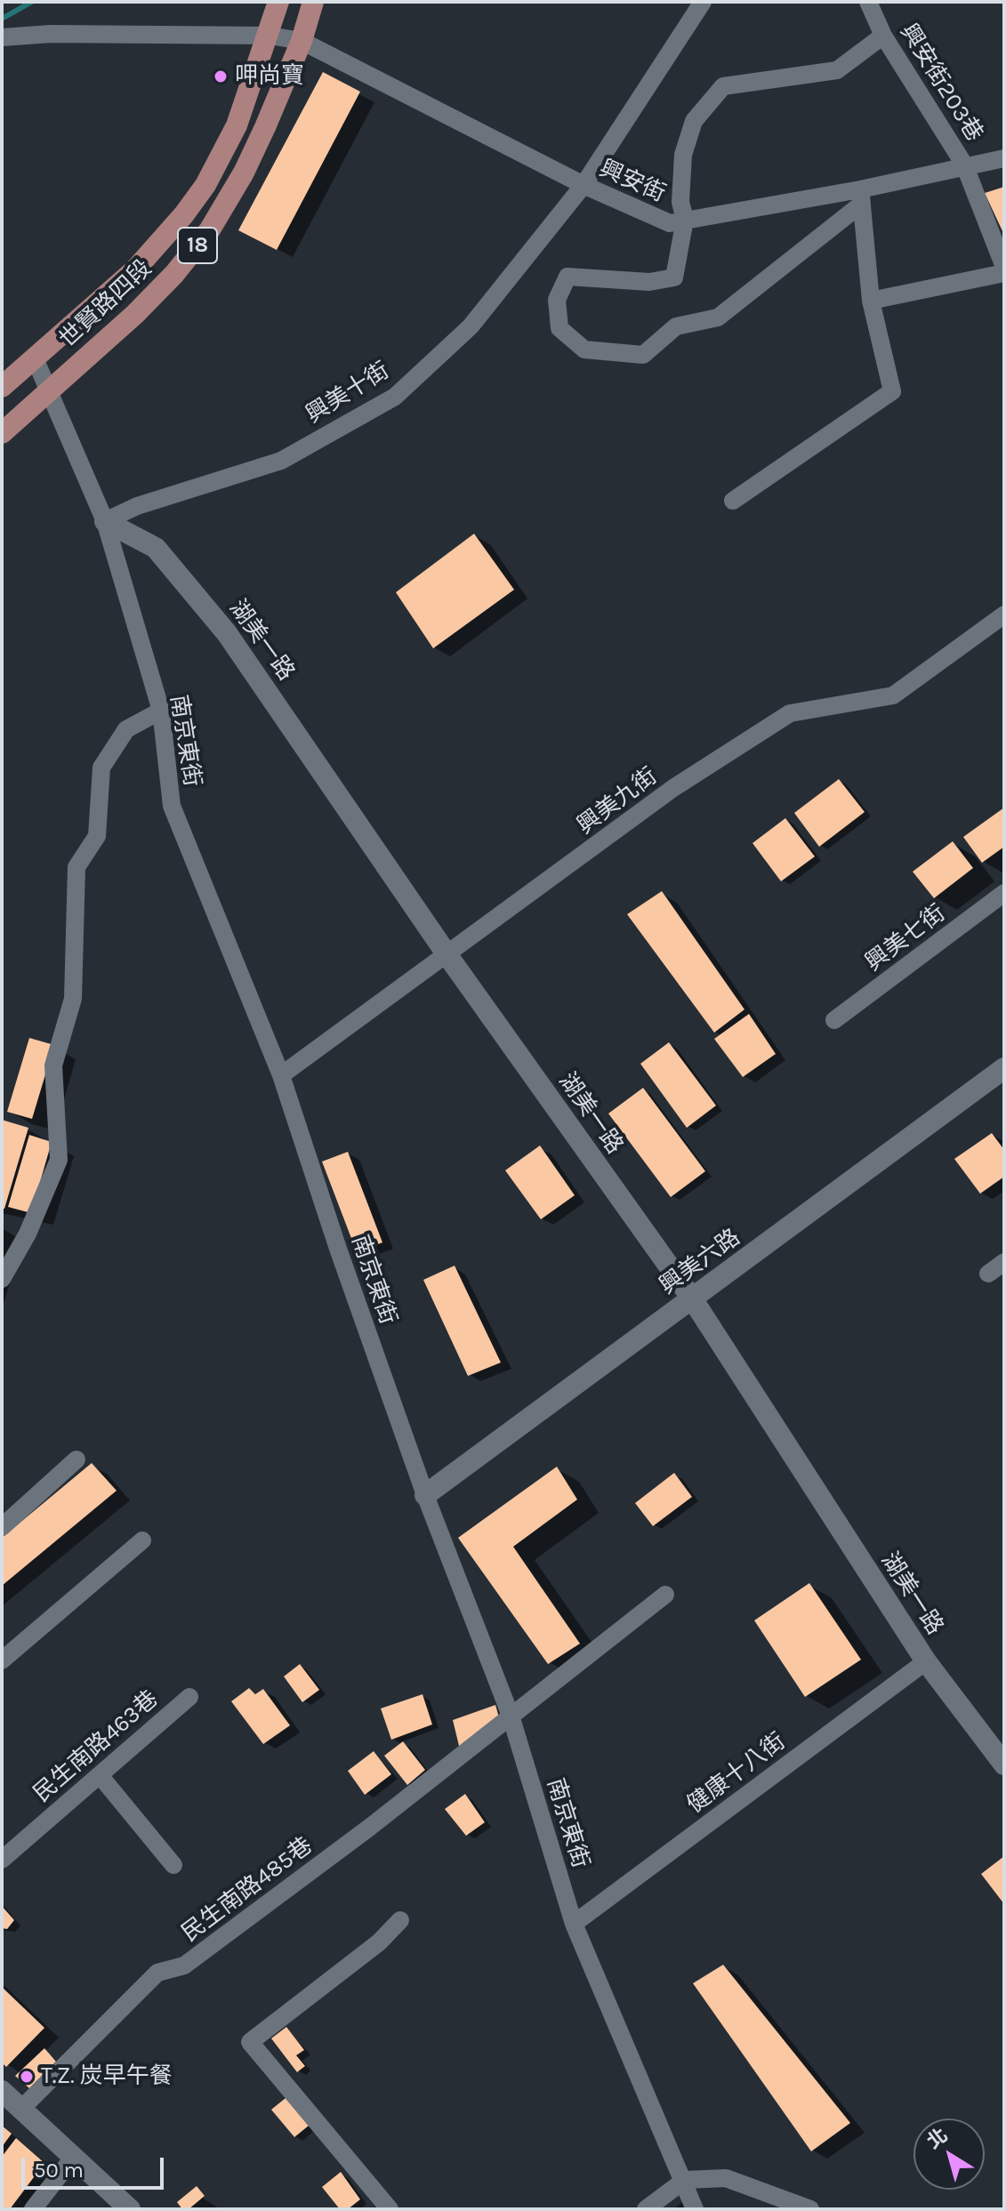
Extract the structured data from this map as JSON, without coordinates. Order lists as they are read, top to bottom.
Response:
{
  "streets": {
    "main road": ["18", "世賢路四段"],
    "street": [
      "興安街203巷",
      "興安街",
      "興美十街",
      "湖美一路",
      "南京東街",
      "興美九街",
      "興美七街",
      "興美六路",
      "民生南路463巷",
      "健康十八街",
      "民生南路485巷"
    ]
  },
  "crossings": [
    ["興安街203巷", "興安街"],
    ["興安街", "世賢路四段"],
    ["興安街", "興美十街"],
    ["世賢路四段", "南京東街"],
    ["興美十街", "湖美一路"],
    ["興美十街", "南京東街"],
    ["湖美一路", "南京東街"],
    ["湖美一路", "興美九街"],
    ["湖美一路", "興美六路"],
    ["湖美一路", "健康十八街"],
    ["南京東街", "興美九街"],
    ["南京東街", "興美六路"],
    ["南京東街", "健康十八街"],
    ["南京東街", "民生南路485巷"]
  ],
  "places": ["呷尚寶", "T.Z. 炭早午餐"],
  "scale_bar": "50 m",
  "north": "top left"
}
